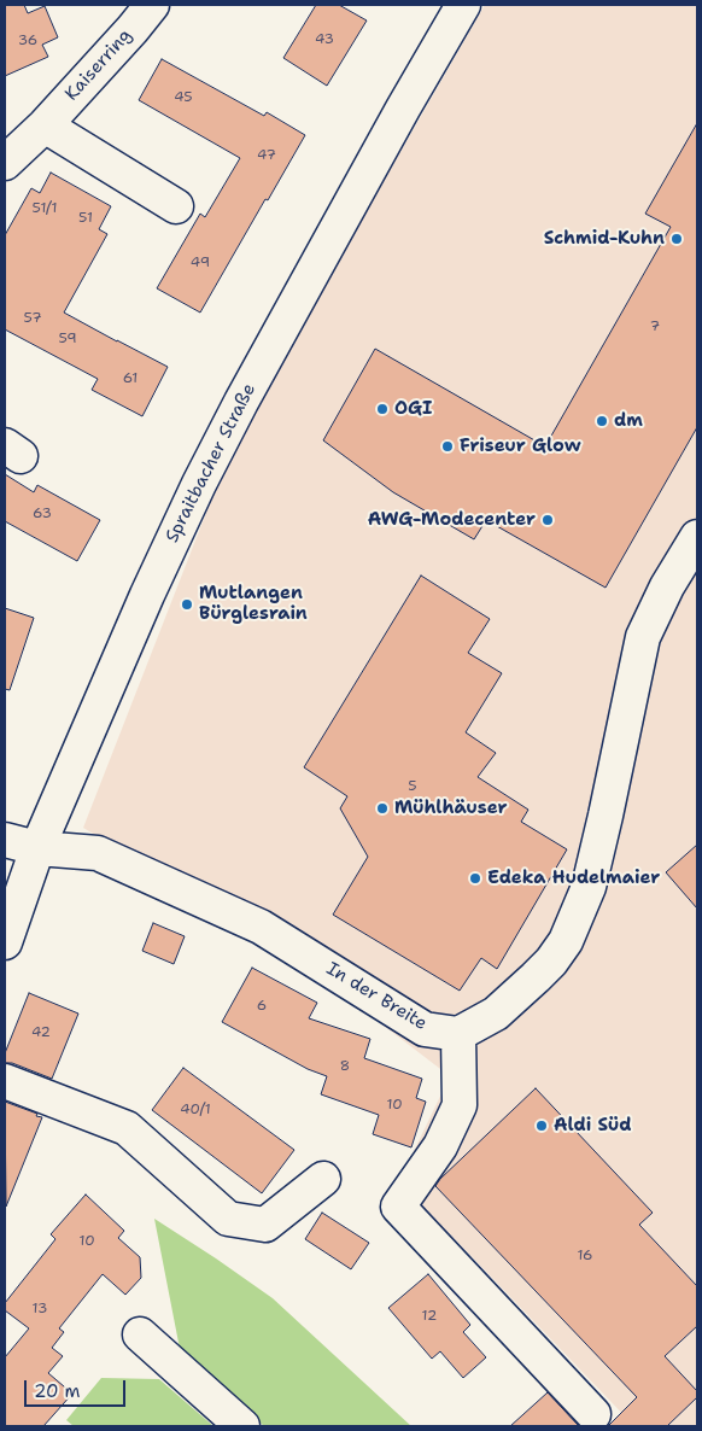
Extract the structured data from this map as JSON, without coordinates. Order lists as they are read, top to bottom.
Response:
{
  "streets": {
    "street": ["Kaiserring", "Spraitbacher Straße", "In der Breite"]
  },
  "crossings": [
    ["Spraitbacher Straße", "In der Breite"]
  ],
  "places": [
    "Schmid-Kuhn",
    "OGI",
    "dm",
    "Friseur Glow",
    "AWG-Modecenter",
    "Mutlangen Bürglesrain",
    "Mühlhäuser",
    "Edeka Hudelmaier",
    "Aldi Süd"
  ],
  "house_numbers": [
    "43",
    "36",
    "45",
    "47",
    "51/1",
    "51",
    "49",
    "57",
    "7",
    "59",
    "61",
    "63",
    "5",
    "6",
    "42",
    "8",
    "10",
    "40/1",
    "10",
    "16",
    "13",
    "12"
  ],
  "scale_bar": "20 m"
}
